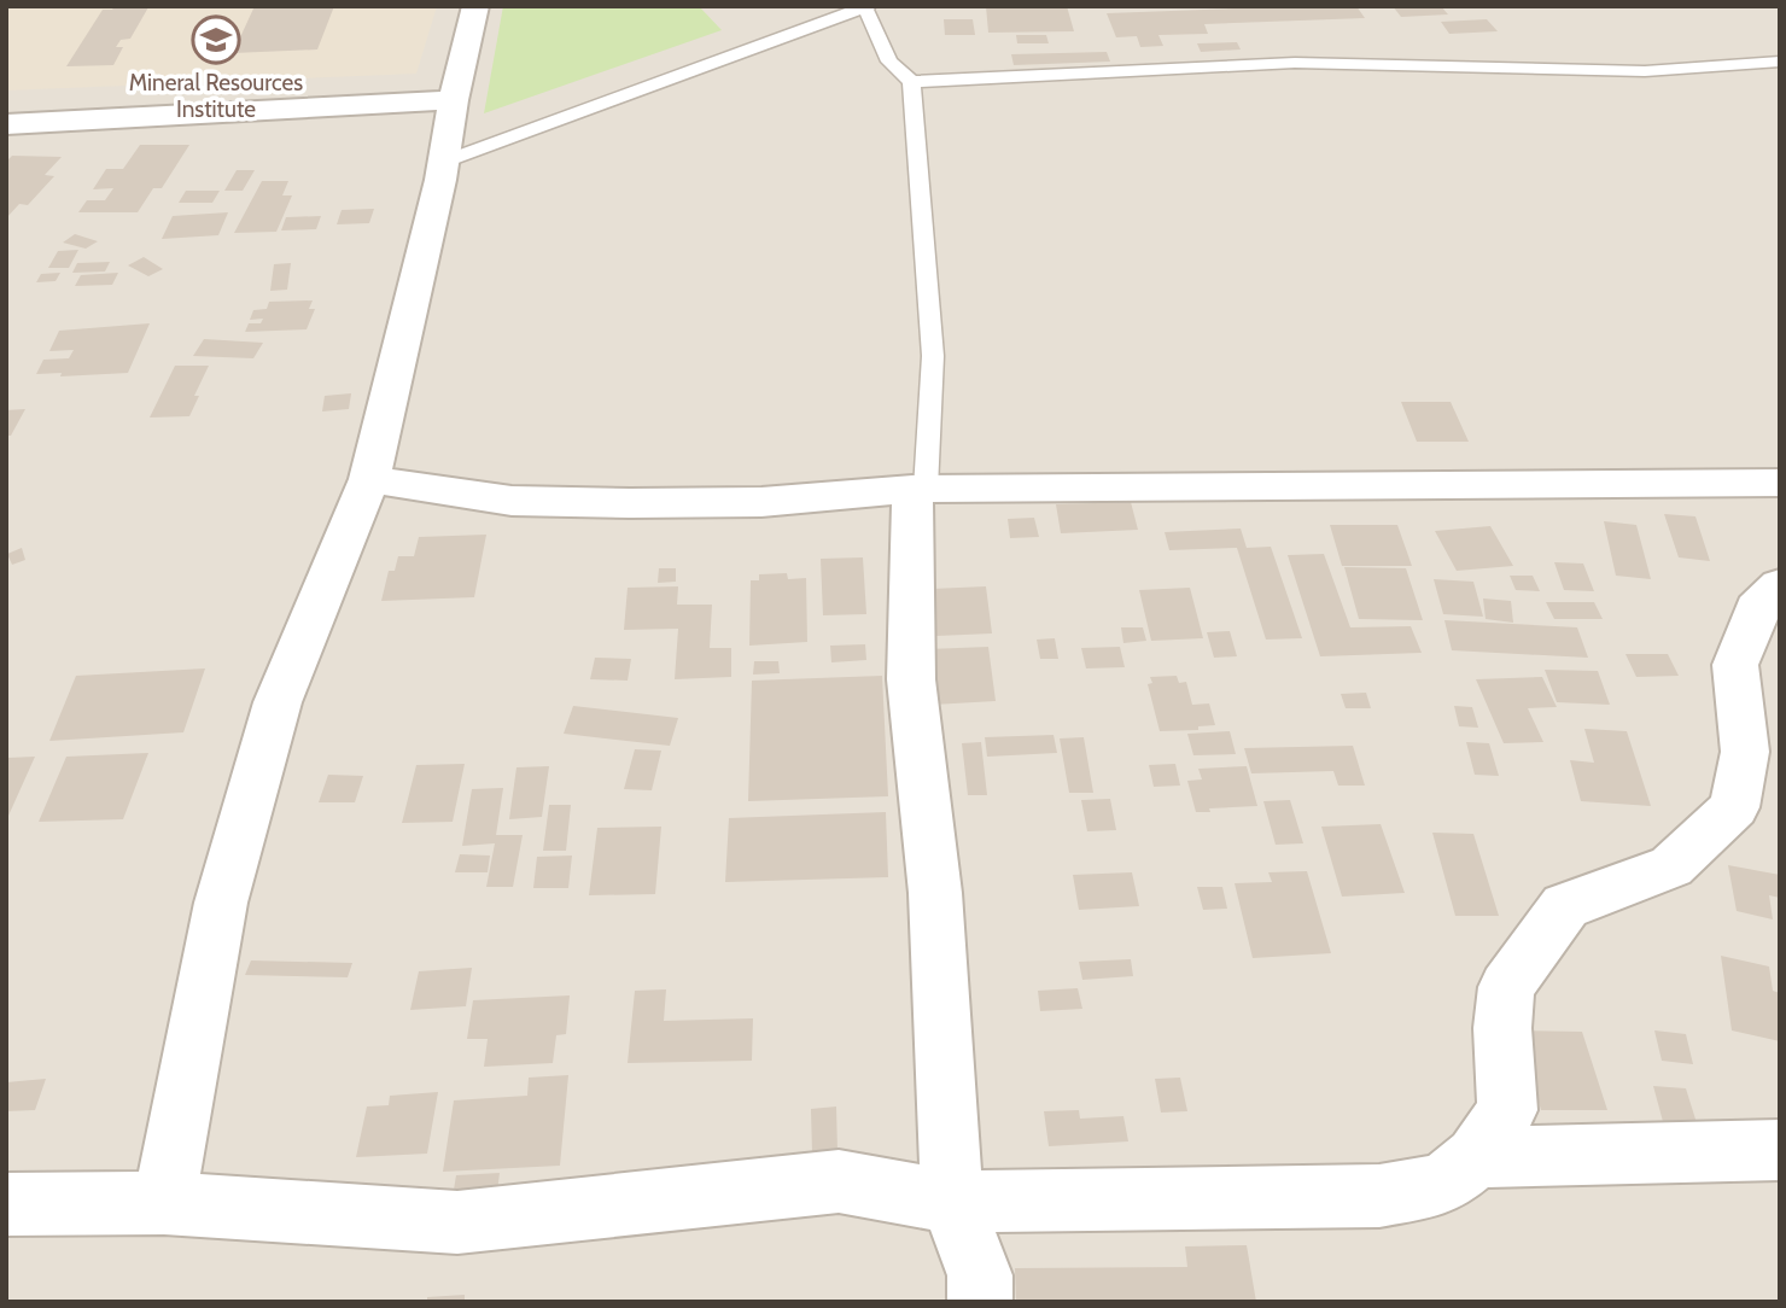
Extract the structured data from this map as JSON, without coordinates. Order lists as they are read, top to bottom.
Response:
{
  "places": {
    "school or university": ["Mineral Resources Institute"]
  }
}
